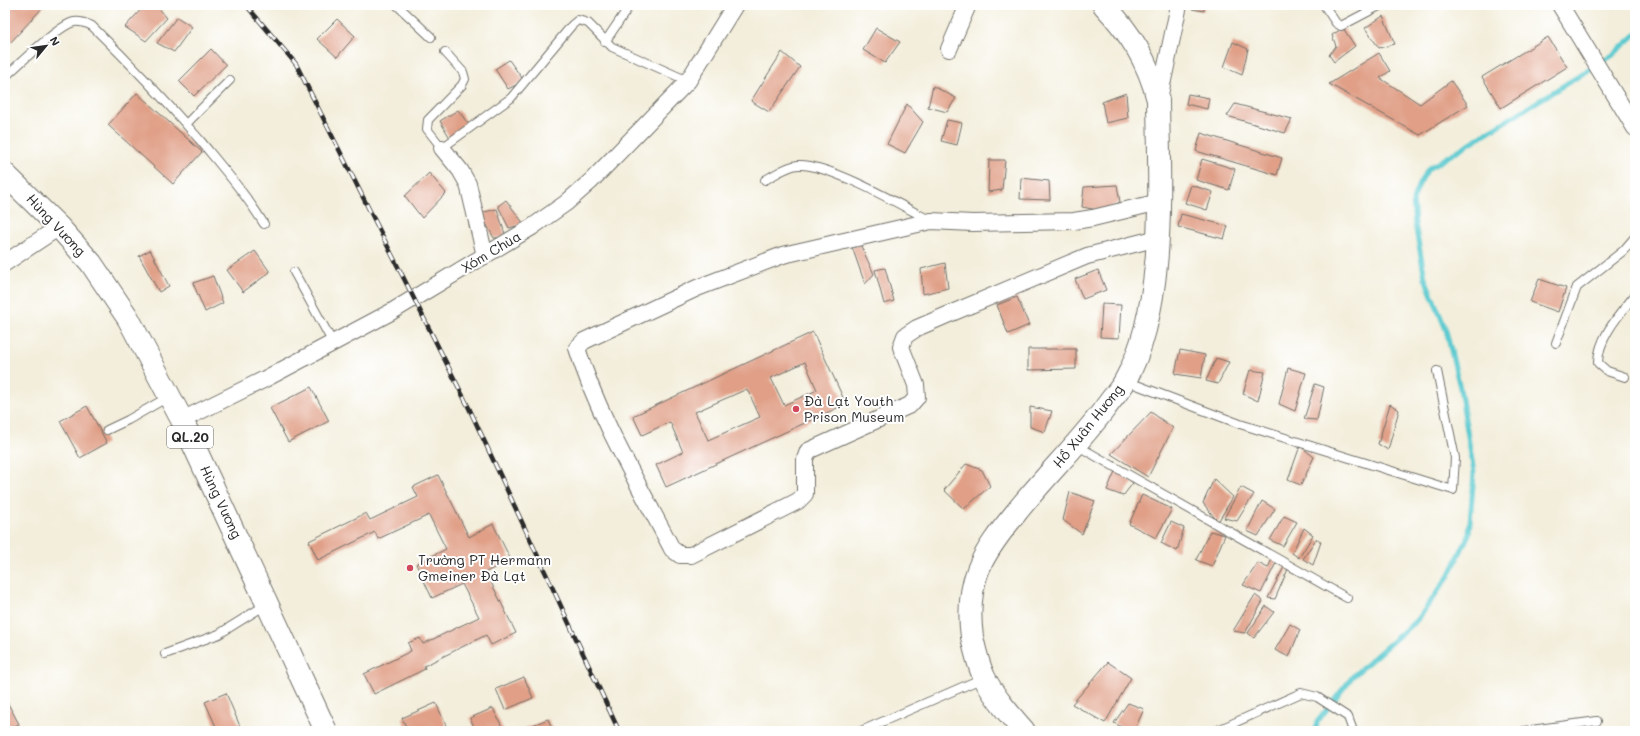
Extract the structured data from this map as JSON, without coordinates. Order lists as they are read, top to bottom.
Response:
{
  "streets": {
    "main road": ["Hùng Vương", "Hồ Xuân Hương", "QL.20"],
    "street": ["Xóm Chùa"]
  },
  "crossings": [
    ["Hùng Vương", "Xóm Chùa"]
  ],
  "places": ["Đà Lạt Youth Prison Museum", "Trường PT Hermann Gmeiner Đà Lạt"],
  "north": "top right"
}
